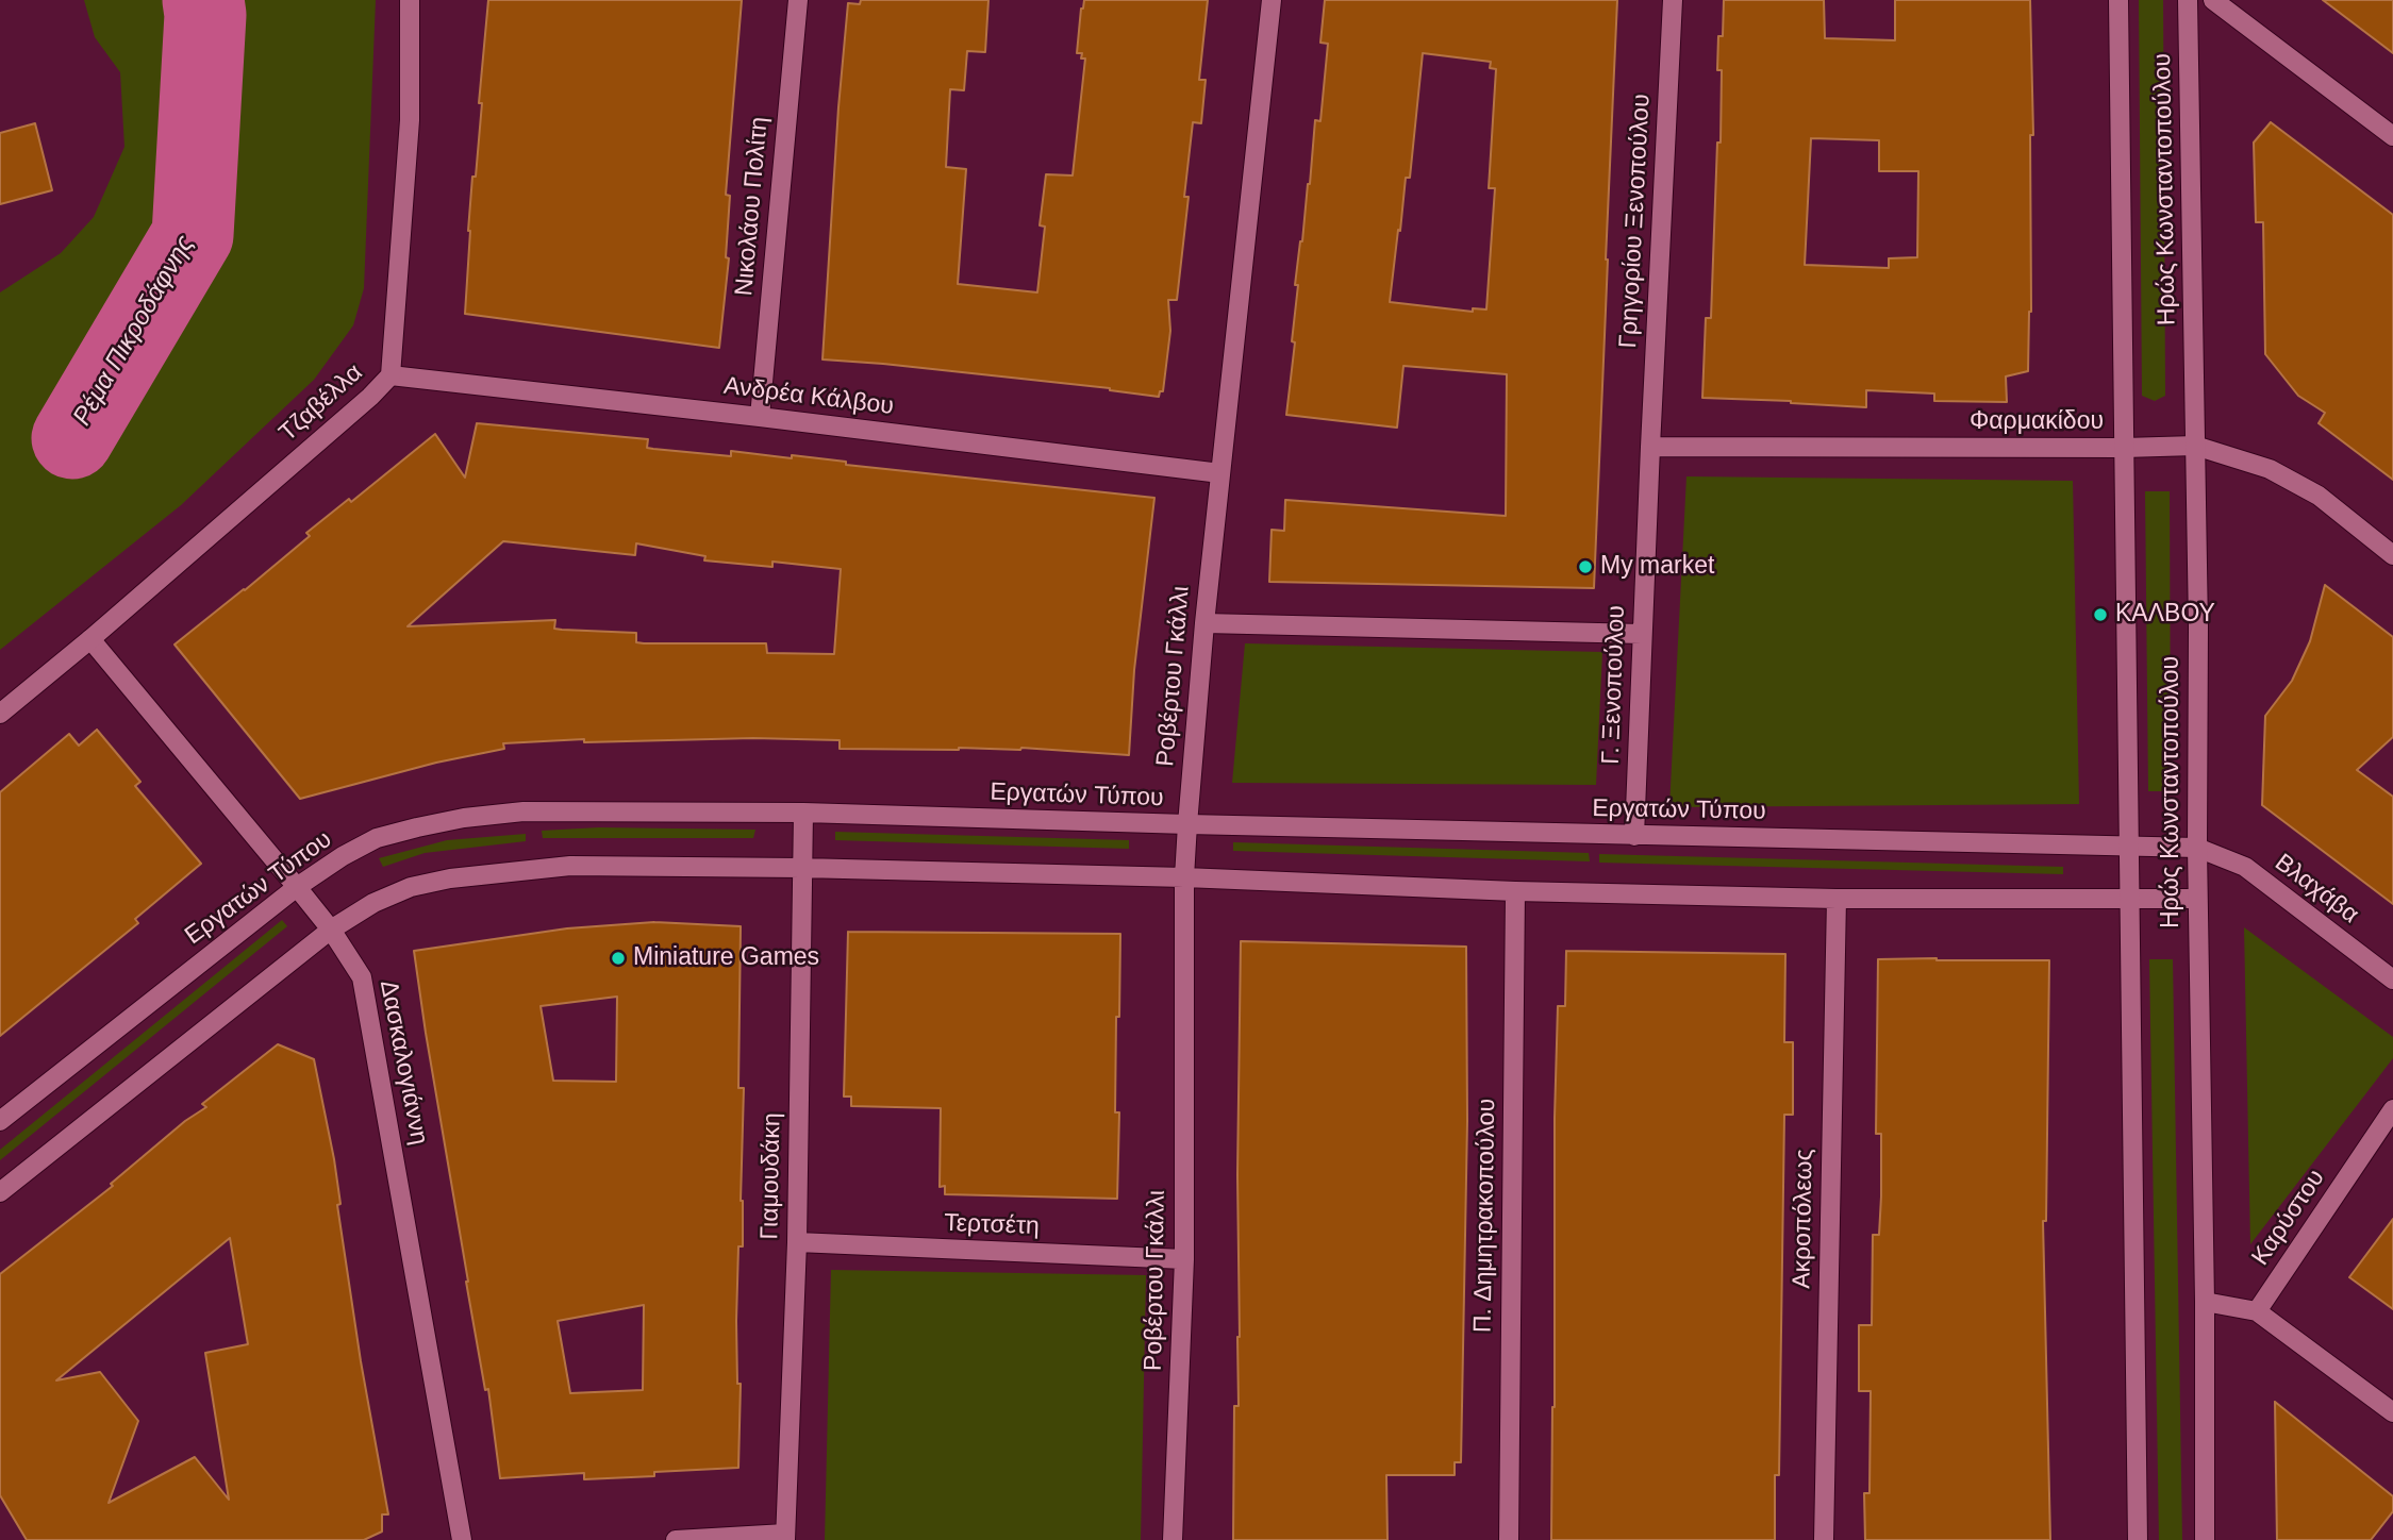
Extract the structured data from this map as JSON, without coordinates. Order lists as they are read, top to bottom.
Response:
{
  "streets": {
    "street": [
      "Ηρώς Κωνσταντοπούλου",
      "Νικολάου Πολίτη",
      "Γρηγορίου Ξενοπούλου",
      "Ανδρέα Κάλβου",
      "Τζαβέλλα",
      "Φαρμακίδου",
      "Ροβέρτου Γκάλλι",
      "Γ. Ξενοπούλου",
      "Εργατών Τύπου",
      "Βλαχάβα",
      "Δασκαλογιάννη",
      "Γιαμουδάκη",
      "Π. Δημητρακοπούλου",
      "Καρύστου",
      "Ακροπόλεως",
      "Τερτσέτη"
    ]
  },
  "crossings": [
    ["Ηρώς Κωνσταντοπούλου", "Φαρμακίδου"],
    ["Ηρώς Κωνσταντοπούλου", "Εργατών Τύπου"],
    ["Νικολάου Πολίτη", "Ανδρέα Κάλβου"],
    ["Γρηγορίου Ξενοπούλου", "Φαρμακίδου"],
    ["Γρηγορίου Ξενοπούλου", "Γ. Ξενοπούλου"],
    ["Ανδρέα Κάλβου", "Τζαβέλλα"],
    ["Ανδρέα Κάλβου", "Ροβέρτου Γκάλλι"],
    ["Τζαβέλλα", "Δασκαλογιάννη"],
    ["Φαρμακίδου", "Γ. Ξενοπούλου"],
    ["Ροβέρτου Γκάλλι", "Εργατών Τύπου"],
    ["Ροβέρτου Γκάλλι", "Τερτσέτη"],
    ["Γ. Ξενοπούλου", "Εργατών Τύπου"],
    ["Εργατών Τύπου", "Βλαχάβα"],
    ["Εργατών Τύπου", "Δασκαλογιάννη"],
    ["Εργατών Τύπου", "Γιαμουδάκη"],
    ["Γιαμουδάκη", "Τερτσέτη"]
  ],
  "water": ["Ρέμα Πικροδάφνης"],
  "places": ["My market", "ΚΑΛΒΟΥ", "Miniature Games"]
}
